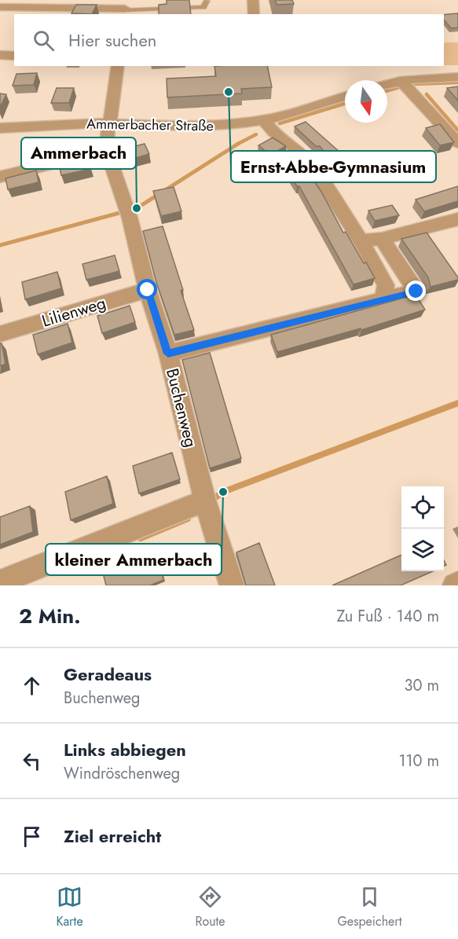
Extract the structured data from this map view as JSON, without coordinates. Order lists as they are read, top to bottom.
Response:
{
  "streets": {
    "street": ["Ammerbacher Straße", "Lilienweg", "Buchenweg"]
  },
  "crossings": [
    ["Ammerbacher Straße", "Buchenweg"],
    ["Lilienweg", "Buchenweg"]
  ],
  "places": ["Ernst-Abbe-Gymnasium", "Ammerbach", "kleiner Ammerbach"],
  "north": "bottom",
  "page": {
    "search": "Hier suchen",
    "heading": ["2 Min.", "Zu Fuß · 140 m"],
    "list": [
      ["Geradeaus", "Buchenweg", "30 m"],
      ["Links abbiegen", "Windröschenweg", "110 m"],
      "Ziel erreicht"
    ],
    "nav": ["Karte", "Route", "Gespeichert"]
  }
}
